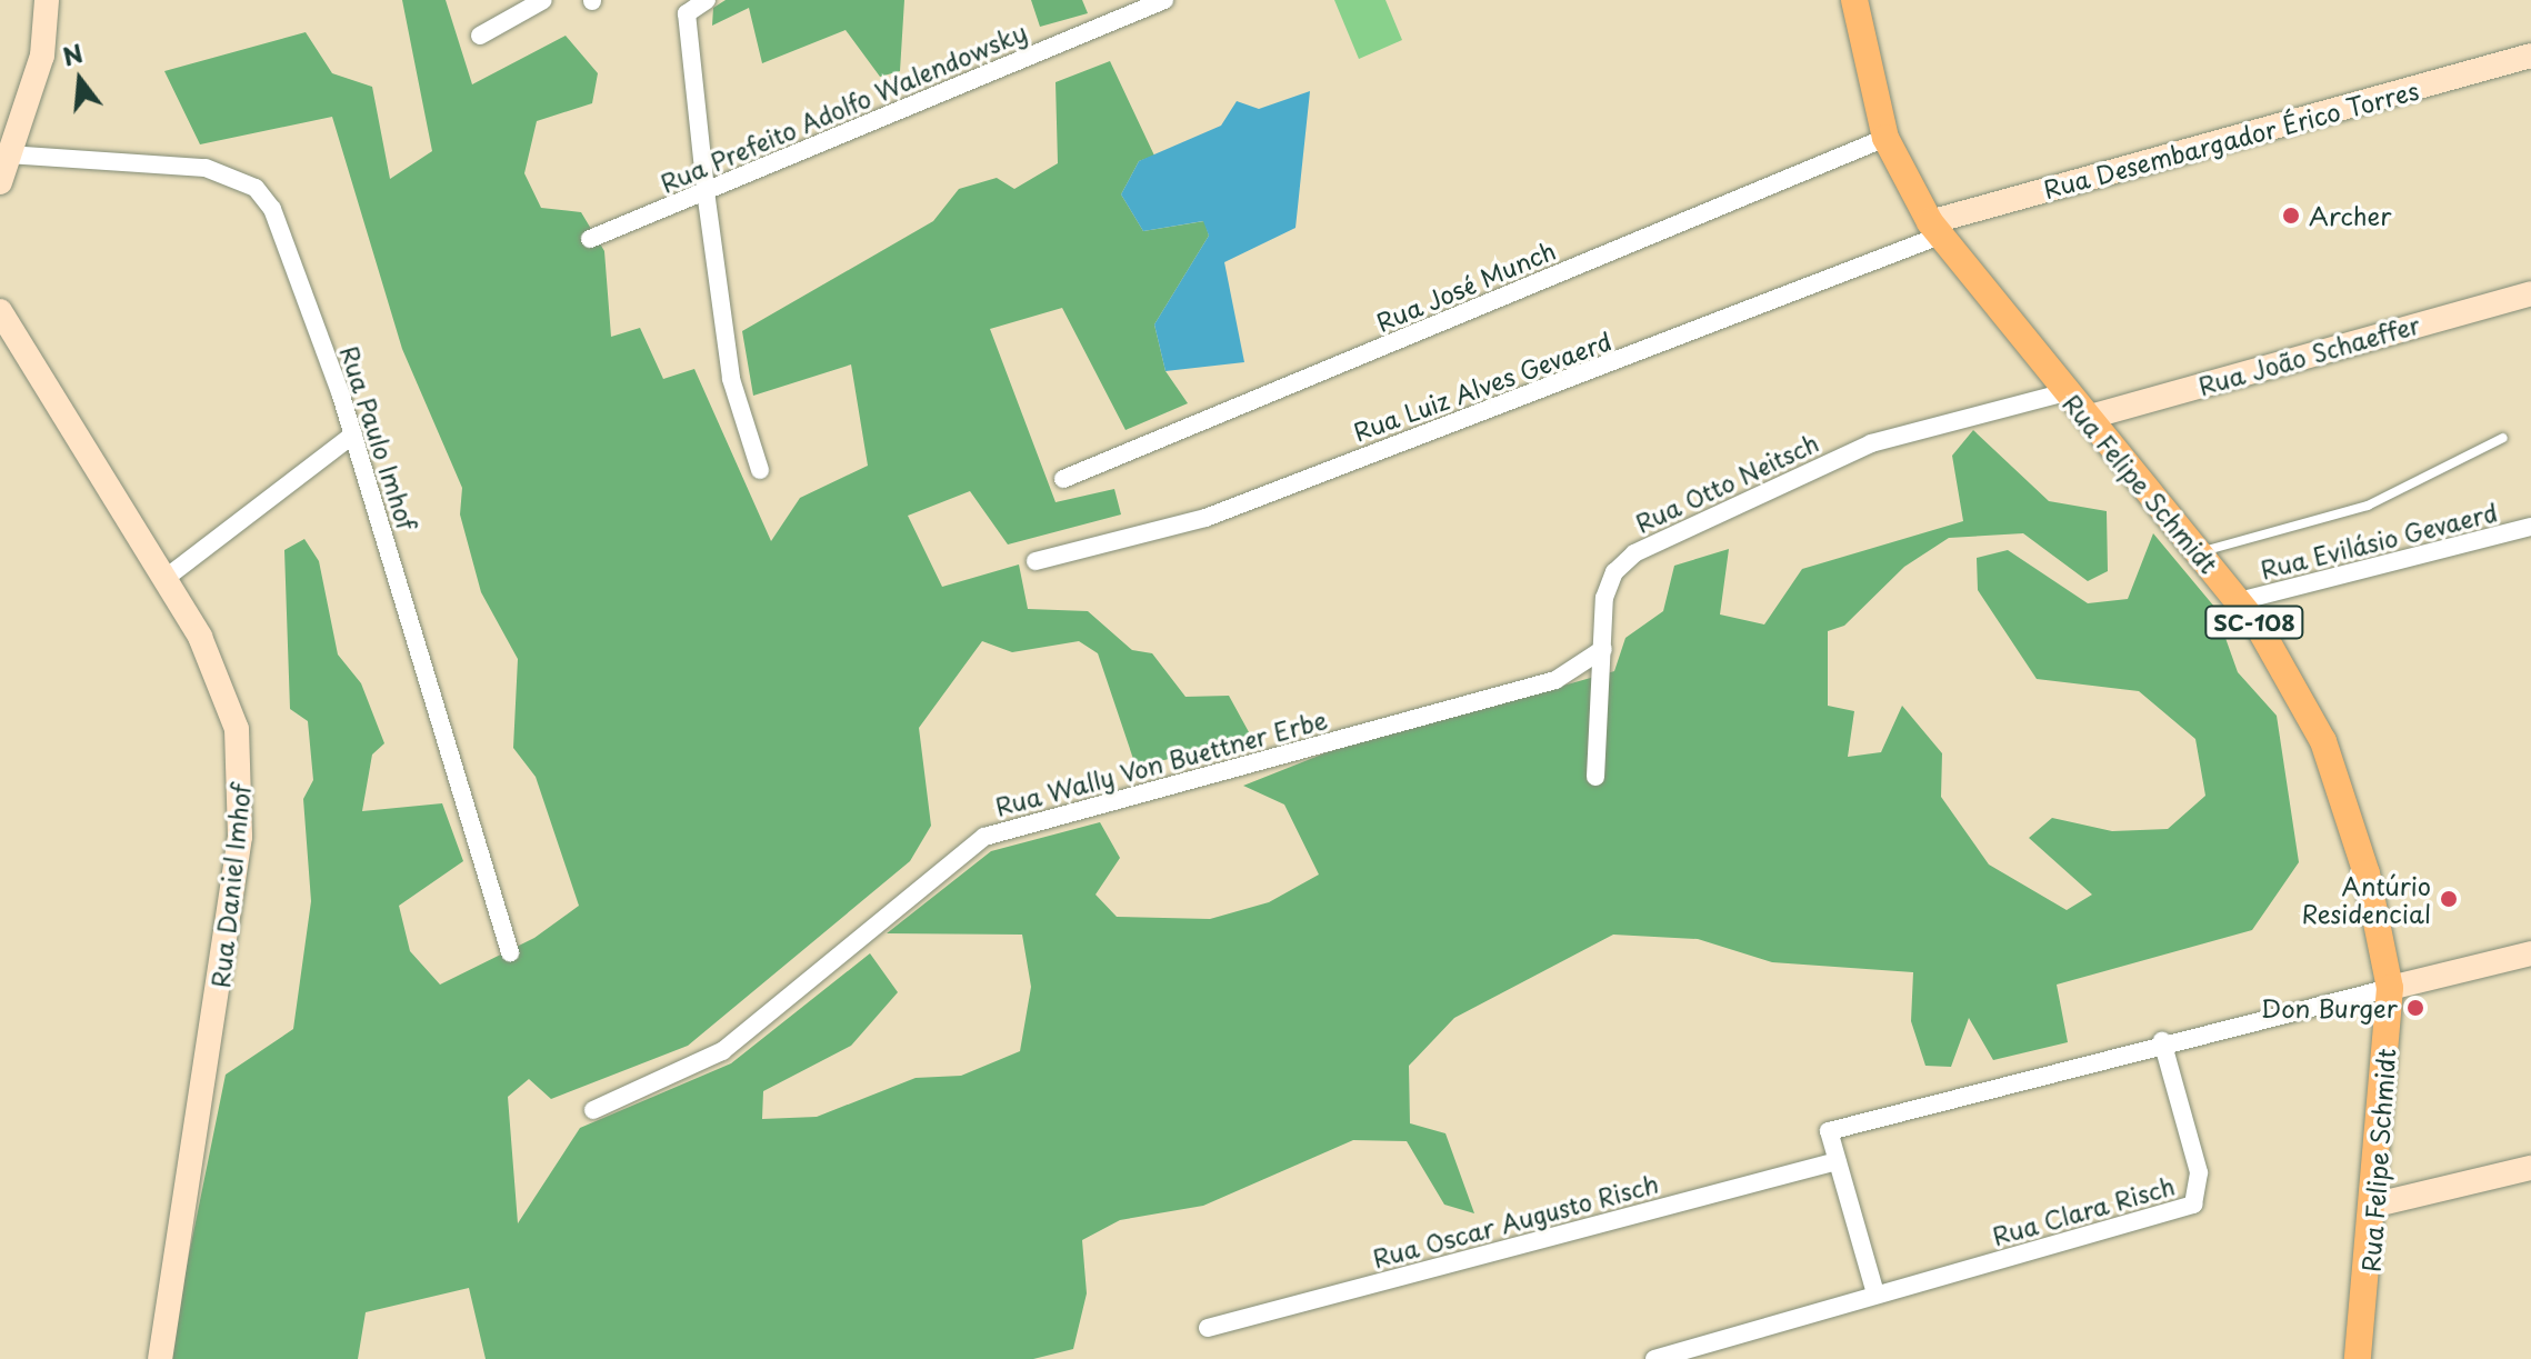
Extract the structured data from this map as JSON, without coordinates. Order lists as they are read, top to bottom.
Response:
{
  "streets": {
    "main road": ["Rua Felipe Schmidt", "SC-108"],
    "street": [
      "Rua Prefeito Adolfo Walendowsky",
      "Rua Desembargador Érico Torres",
      "Rua José Munch",
      "Rua João Schaeffer",
      "Rua Luiz Alves Gevaerd",
      "Rua Paulo Imhof",
      "Rua Otto Neitsch",
      "Rua Evilásio Gevaerd",
      "Rua Wally Von Buettner Erbe",
      "Rua Daniel Imhof",
      "Rua Clara Risch",
      "Rua Oscar Augusto Risch"
    ]
  },
  "crossings": [
    ["Rua Desembargador Érico Torres", "Rua Luiz Alves Gevaerd"],
    ["Rua Desembargador Érico Torres", "Rua Felipe Schmidt"],
    ["Rua José Munch", "Rua Felipe Schmidt"],
    ["Rua João Schaeffer", "Rua Felipe Schmidt"],
    ["Rua Luiz Alves Gevaerd", "Rua Felipe Schmidt"],
    ["Rua Otto Neitsch", "Rua Felipe Schmidt"],
    ["Rua Otto Neitsch", "Rua Wally Von Buettner Erbe"],
    ["Rua Felipe Schmidt", "Rua Evilásio Gevaerd"]
  ],
  "places": ["Archer", "Antúrio Residencial", "Don Burger"],
  "north": "top"
}
